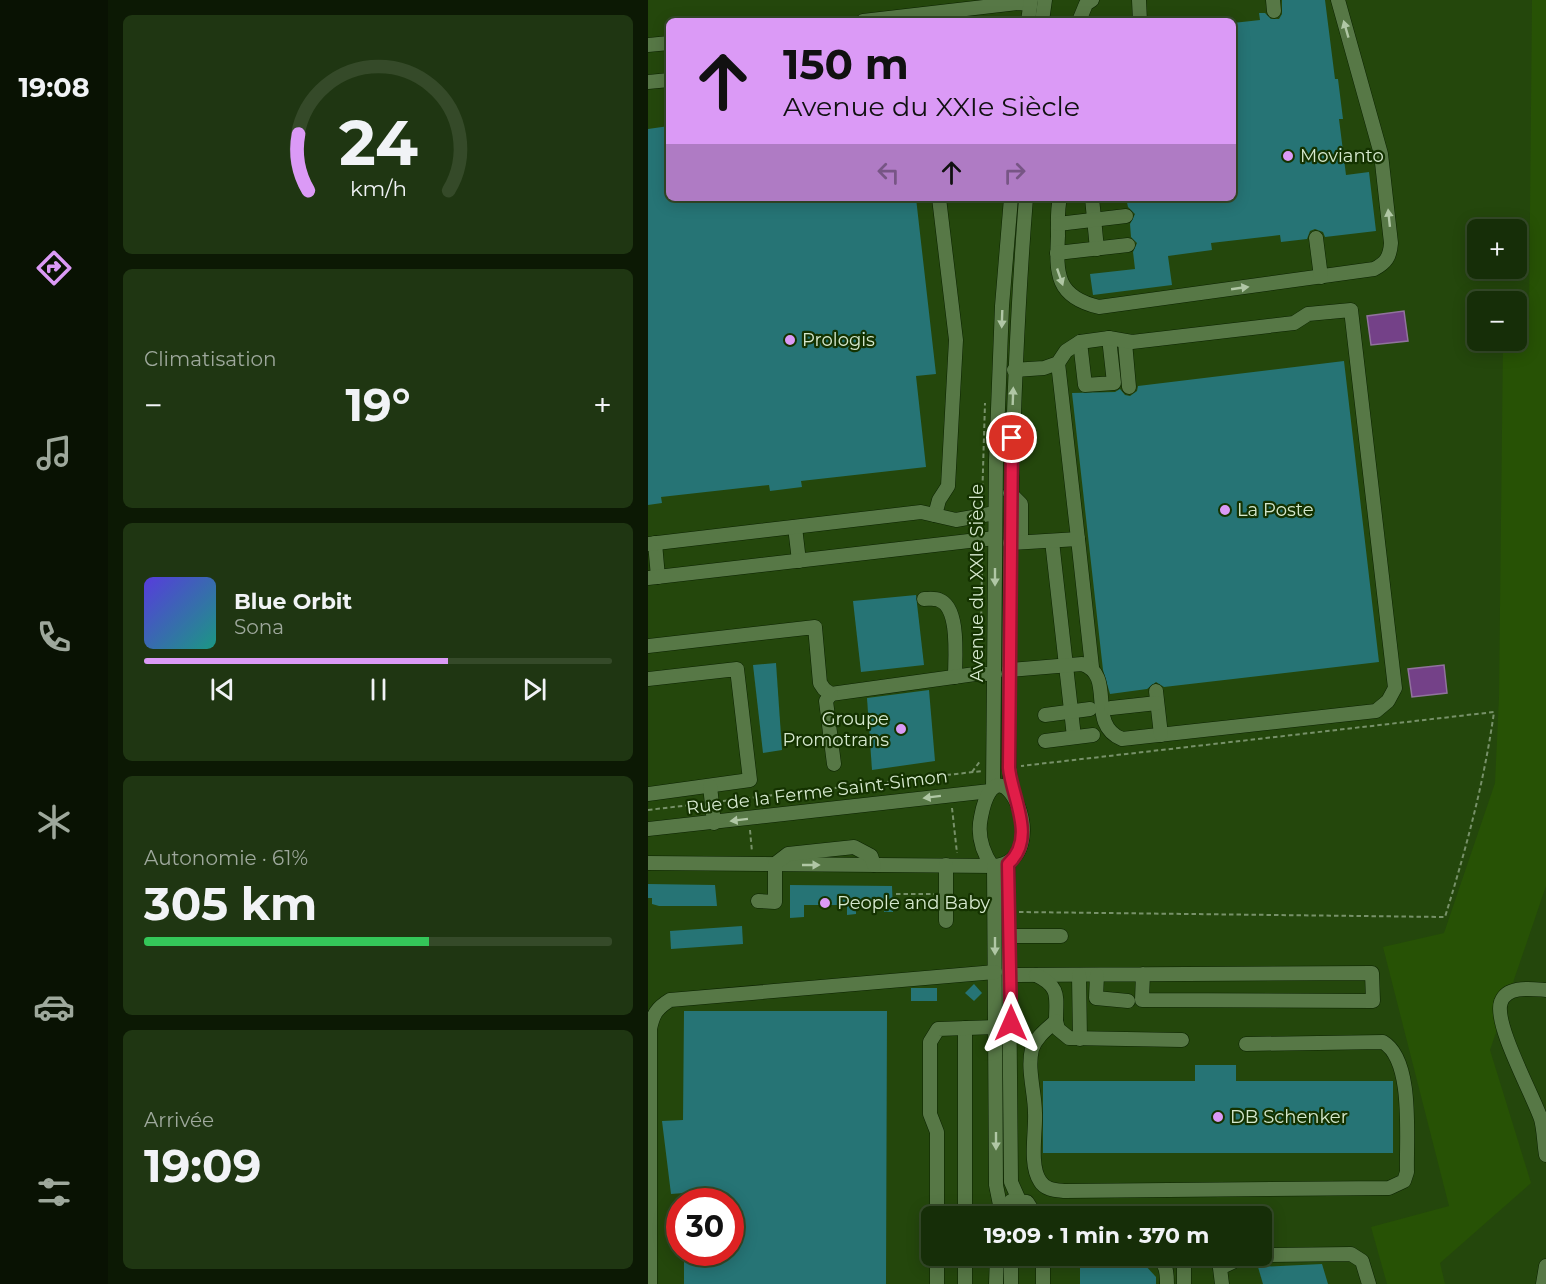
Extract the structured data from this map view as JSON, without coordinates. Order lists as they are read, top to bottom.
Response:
{
  "streets": {
    "street": ["Avenue du XXIe Siècle", "Rue de la Ferme Saint-Simon"]
  },
  "crossings": [
    ["Avenue du XXIe Siècle", "Rue de la Ferme Saint-Simon"]
  ],
  "places": [
    "Movianto",
    "Prologis",
    "La Poste",
    "Groupe Promotrans",
    "People and Baby",
    "DB Schenker"
  ],
  "page": {
    "tabs": "19:08",
    "turn": ["150 m", "Avenue du XXIe Siècle"],
    "map_buttons": ["+", "−"],
    "tile": [
      "Climatisation",
      ["Autonomie · 61%", "305 km"],
      ["Arrivée", "19:09"]
    ],
    "heat": ["−", "19°", "+"],
    "song": ["Blue Orbit", "Sona"],
    "limit": "30",
    "trip": "19:09 · 1 min · 370 m",
    "gauge": ["24", "km/h"]
  }
}
